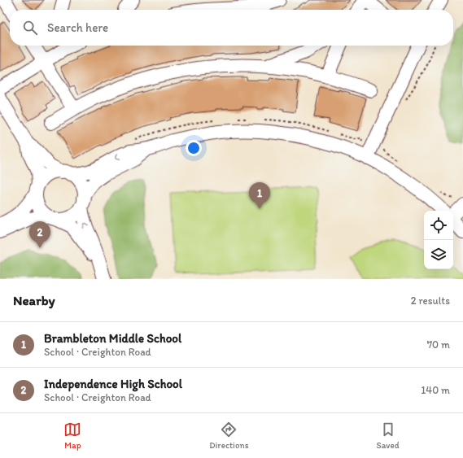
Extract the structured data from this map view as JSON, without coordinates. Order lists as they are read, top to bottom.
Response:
{
  "page": {
    "search": "Search here",
    "pins": ["1", "2"],
    "heading": ["Nearby", "2 results"],
    "list": [
      {
        "mark": "1",
        "name": "Brambleton Middle School",
        "note": "School · Creighton Road",
        "value": "70 m"
      },
      {
        "mark": "2",
        "name": "Independence High School",
        "note": "School · Creighton Road",
        "value": "140 m"
      }
    ],
    "nav": ["Map", "Directions", "Saved"]
  }
}
